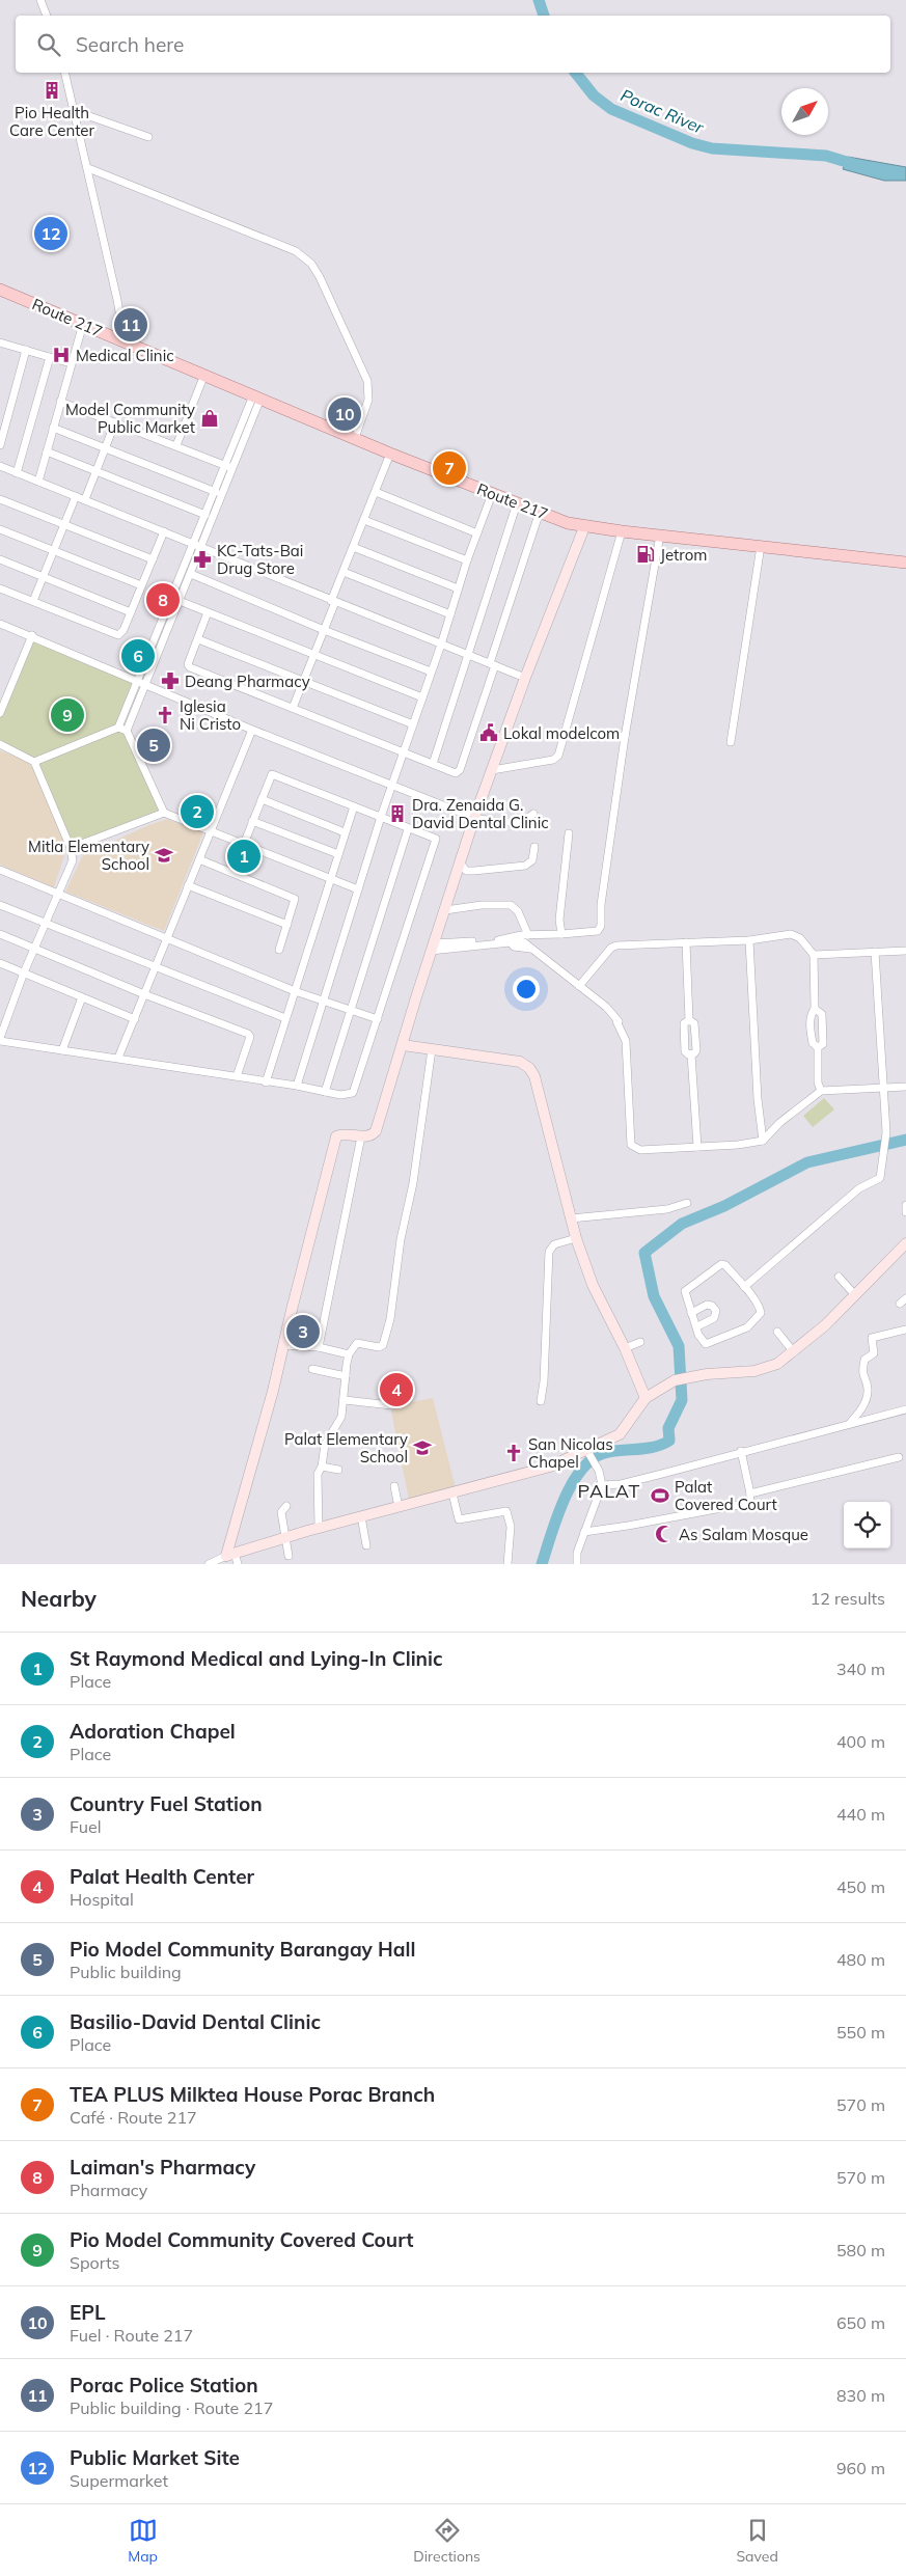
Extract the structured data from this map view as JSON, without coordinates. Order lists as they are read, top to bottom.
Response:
{
  "streets": {
    "main road": ["Route 217"]
  },
  "districts": ["PALAT"],
  "water": ["Porac River"],
  "places": {
    "building": ["Pio Health Care Center", "Dra. Zenaida G. David Dental Clinic"],
    "hospital": ["Medical Clinic"],
    "shop": ["Model Community Public Market"],
    "fuel station": ["Jetrom"],
    "pharmacy": ["KC-Tats-Bai Drug Store", "Deang Pharmacy"],
    "church": ["Iglesia Ni Cristo", "San Nicolas Chapel"],
    "public building": ["Lokal modelcom"],
    "school or university": ["Mitla Elementary School", "Palat Elementary School"],
    "sports": ["Palat Covered Court"],
    "mosque": ["As Salam Mosque"]
  },
  "north": "top right",
  "page": {
    "search": "Search here",
    "pins": [
      "12",
      "11",
      "10",
      "7",
      "8",
      "6",
      "9",
      "5",
      "2",
      "1",
      "3",
      "4"
    ],
    "heading": ["Nearby", "12 results"],
    "list": [
      {
        "mark": "1",
        "name": "St Raymond Medical and Lying-In Clinic",
        "note": "Place",
        "value": "340 m"
      },
      {
        "mark": "2",
        "name": "Adoration Chapel",
        "note": "Place",
        "value": "400 m"
      },
      {
        "mark": "3",
        "name": "Country Fuel Station",
        "note": "Fuel",
        "value": "440 m"
      },
      {
        "mark": "4",
        "name": "Palat Health Center",
        "note": "Hospital",
        "value": "450 m"
      },
      {
        "mark": "5",
        "name": "Pio Model Community Barangay Hall",
        "note": "Public building",
        "value": "480 m"
      },
      {
        "mark": "6",
        "name": "Basilio-David Dental Clinic",
        "note": "Place",
        "value": "550 m"
      },
      {
        "mark": "7",
        "name": "TEA PLUS Milktea House Porac Branch",
        "note": "Café · Route 217",
        "value": "570 m"
      },
      {
        "mark": "8",
        "name": "Laiman's Pharmacy",
        "note": "Pharmacy",
        "value": "570 m"
      },
      {
        "mark": "9",
        "name": "Pio Model Community Covered Court",
        "note": "Sports",
        "value": "580 m"
      },
      {
        "mark": "10",
        "name": "EPL",
        "note": "Fuel · Route 217",
        "value": "650 m"
      },
      {
        "mark": "11",
        "name": "Porac Police Station",
        "note": "Public building · Route 217",
        "value": "830 m"
      },
      {
        "mark": "12",
        "name": "Public Market Site",
        "note": "Supermarket",
        "value": "960 m"
      }
    ],
    "nav": ["Map", "Directions", "Saved"]
  }
}
